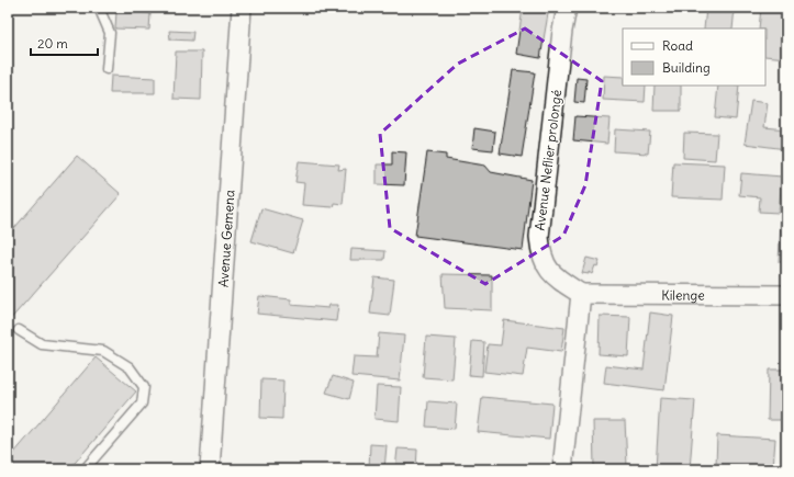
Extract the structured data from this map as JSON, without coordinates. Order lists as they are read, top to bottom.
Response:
{
  "streets": {
    "street": ["Avenue Neflier prolongé", "Avenue Gemena", "Kilenge"]
  },
  "crossings": [
    ["Avenue Neflier prolongé", "Kilenge"]
  ],
  "legend": ["Road", "Building"],
  "scale_bar": "20 m"
}
